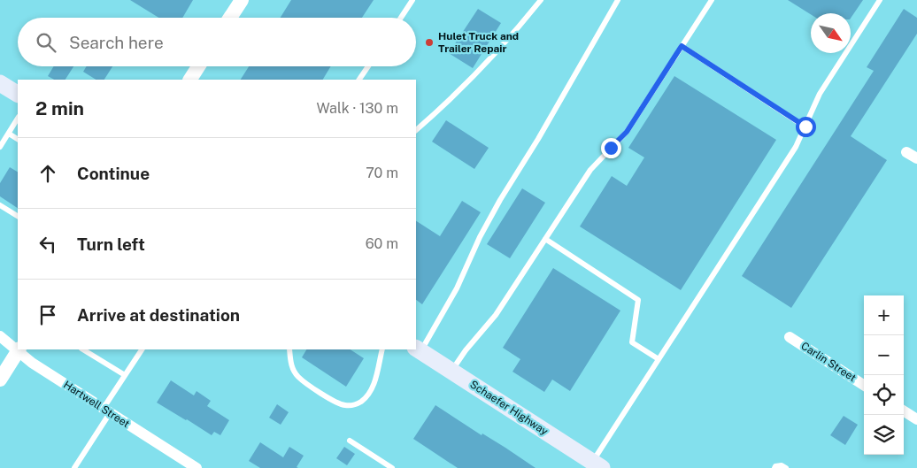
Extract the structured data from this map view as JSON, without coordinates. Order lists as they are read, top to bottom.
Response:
{
  "streets": {
    "main road": ["Schaefer Highway"],
    "street": ["Carlin Street", "Hartwell Street"]
  },
  "places": ["Hulet Truck and Trailer Repair"],
  "north": "bottom right",
  "page": {
    "search": "Search here",
    "heading": ["2 min", "Walk · 130 m"],
    "list": [
      ["Continue", "70 m"],
      ["Turn left", "60 m"],
      "Arrive at destination"
    ],
    "map_buttons": ["+", "−"]
  }
}
